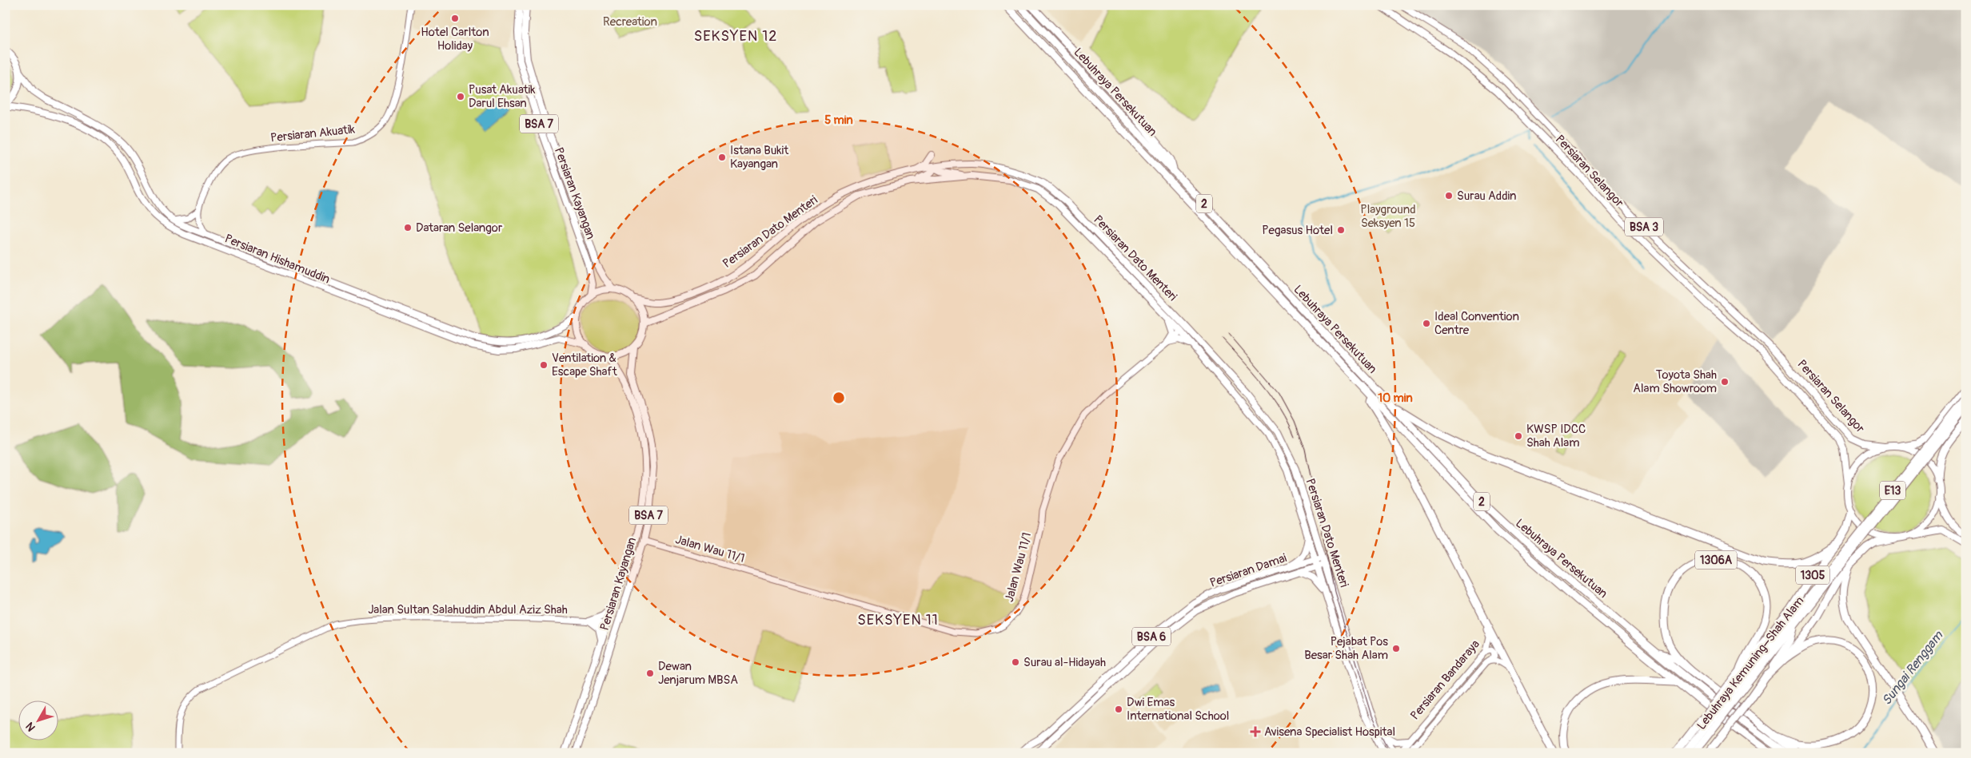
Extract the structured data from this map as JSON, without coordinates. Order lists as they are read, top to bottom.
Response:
{
  "streets": {
    "highway": [
      "Lebuhraya Persekutuan",
      "2",
      "E13",
      "1306A",
      "1305",
      "Lebuhraya Kemuning–Shah Alam"
    ],
    "main road": [
      "BSA 7",
      "Persiaran Selangor",
      "Persiaran Kayangan",
      "BSA 3",
      "Persiaran Dato Menteri",
      "Persiaran Hishamuddin",
      "Persiaran Damai",
      "BSA 6"
    ],
    "street": [
      "Persiaran Akuatik",
      "Jalan Wau 11/1",
      "Jalan Sultan Salahuddin Abdul Aziz Shah",
      "Persiaran Bandaraya"
    ]
  },
  "crossings": [
    ["Persiaran Kayangan", "Persiaran Dato Menteri"],
    ["Persiaran Kayangan", "Persiaran Hishamuddin"],
    ["Persiaran Kayangan", "Jalan Wau 11/1"],
    ["Persiaran Kayangan", "Jalan Sultan Salahuddin Abdul Aziz Shah"],
    ["Persiaran Dato Menteri", "Persiaran Hishamuddin"],
    ["Persiaran Dato Menteri", "Jalan Wau 11/1"],
    ["Persiaran Dato Menteri", "Persiaran Damai"]
  ],
  "districts": ["SEKSYEN 12", "SEKSYEN 11"],
  "water": ["Sungai Renggam"],
  "parks": ["Recreation", "Playground Seksyen 15"],
  "places": {
    "other": [
      "Hotel Carlton Holiday",
      "Pusat Akuatik Darul Ehsan",
      "Istana Bukit Kayangan",
      "Surau Addin",
      "Dataran Selangor",
      "Pegasus Hotel",
      "Ideal Convention Centre",
      "Ventilation & Escape Shaft",
      "Toyota Shah Alam Showroom",
      "KWSP IDCC Shah Alam",
      "Pejabat Pos Besar Shah Alam",
      "Surau al-Hidayah",
      "Dewan Jenjarum MBSA",
      "Dwi Emas International School"
    ],
    "health": ["Avisena Specialist Hospital"]
  },
  "north": "bottom left",
  "rings": ["5 min", "10 min"]
}
